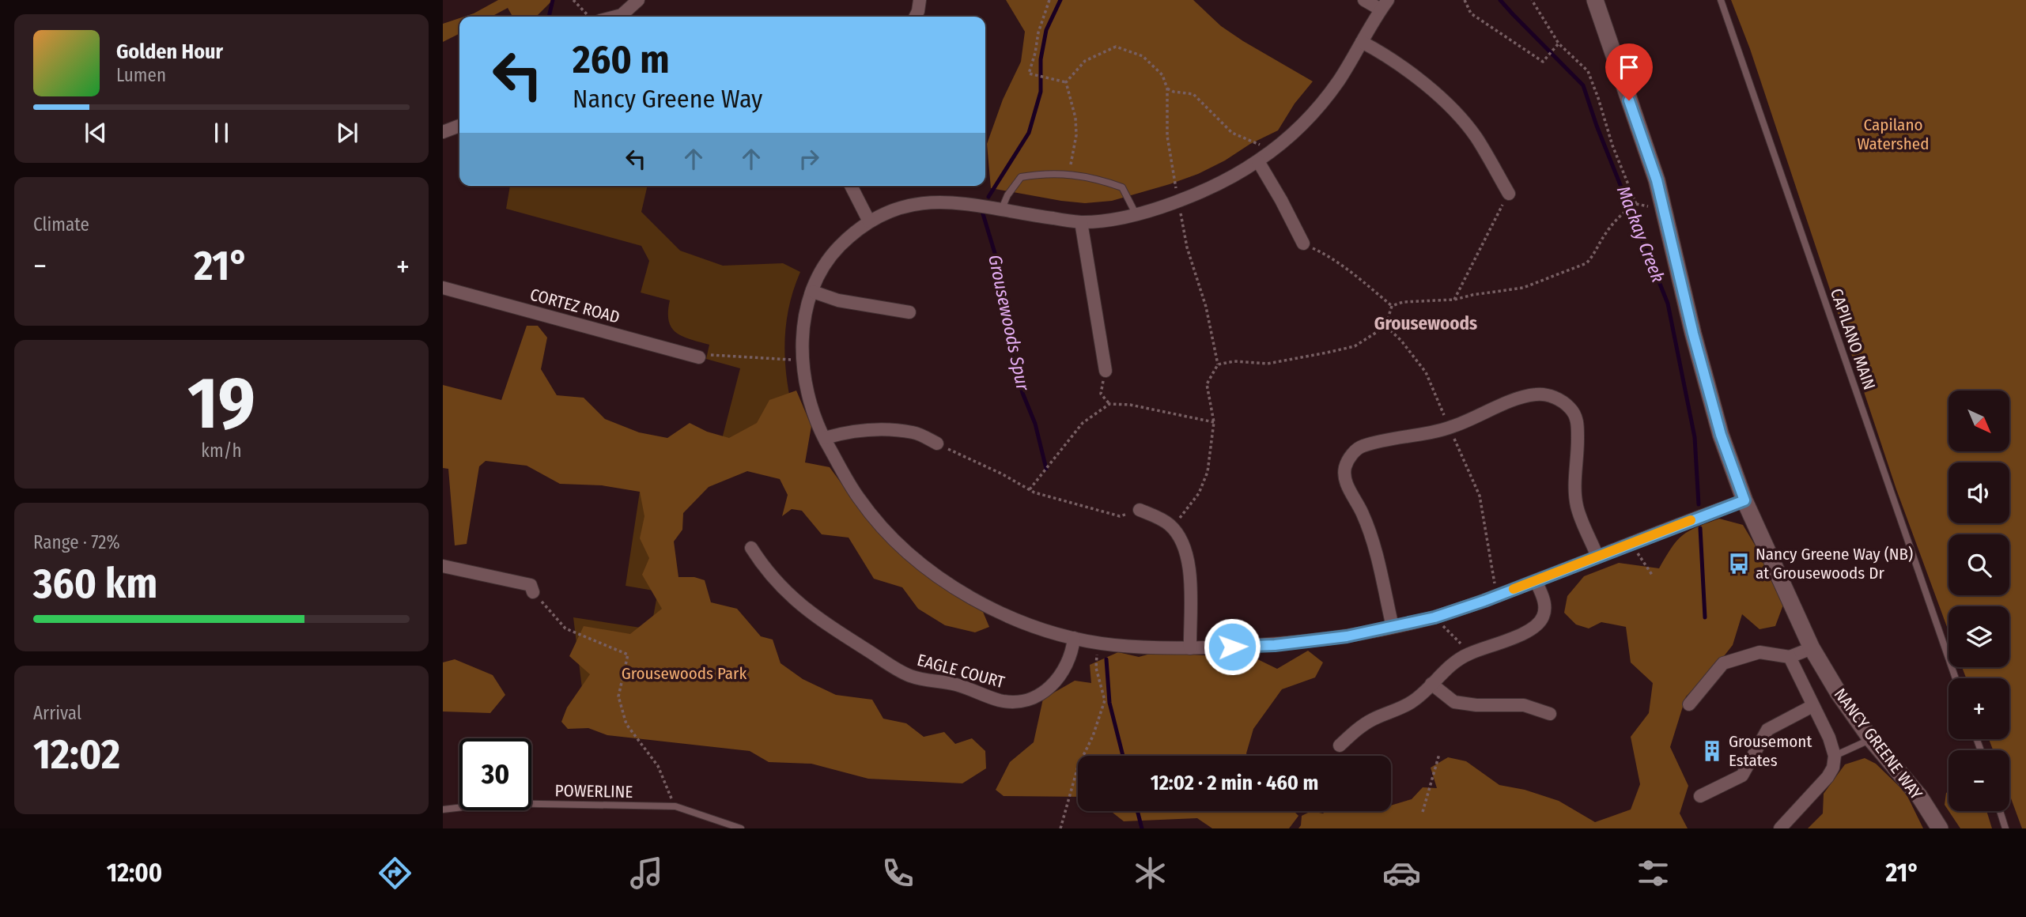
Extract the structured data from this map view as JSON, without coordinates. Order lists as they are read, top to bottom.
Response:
{
  "streets": {
    "street": ["CORTEZ ROAD", "EAGLE COURT", "NANCY GREENE WAY"],
    "lane": ["CAPILANO MAIN", "POWERLINE"]
  },
  "districts": ["Grousewoods"],
  "water": ["Mackay Creek", "Grousewoods Spur"],
  "parks": ["Capilano Watershed", "Grousewoods Park"],
  "places": {
    "bus stop": ["Nancy Greene Way (NB) at Grousewoods Dr"],
    "building": ["Grousemont Estates"]
  },
  "north": "bottom right",
  "page": {
    "turn": ["260 m", "Nancy Greene Way"],
    "song": ["Golden Hour", "Lumen"],
    "tile": [
      "Climate",
      ["19", "km/h"],
      ["Range · 72%", "360 km"],
      ["Arrival", "12:02"]
    ],
    "heat": ["−", "21°", "+"],
    "map_buttons": ["+", "−"],
    "limit": "30",
    "trip": "12:02 · 2 min · 460 m",
    "tabs": ["12:00", "21°"]
  }
}
